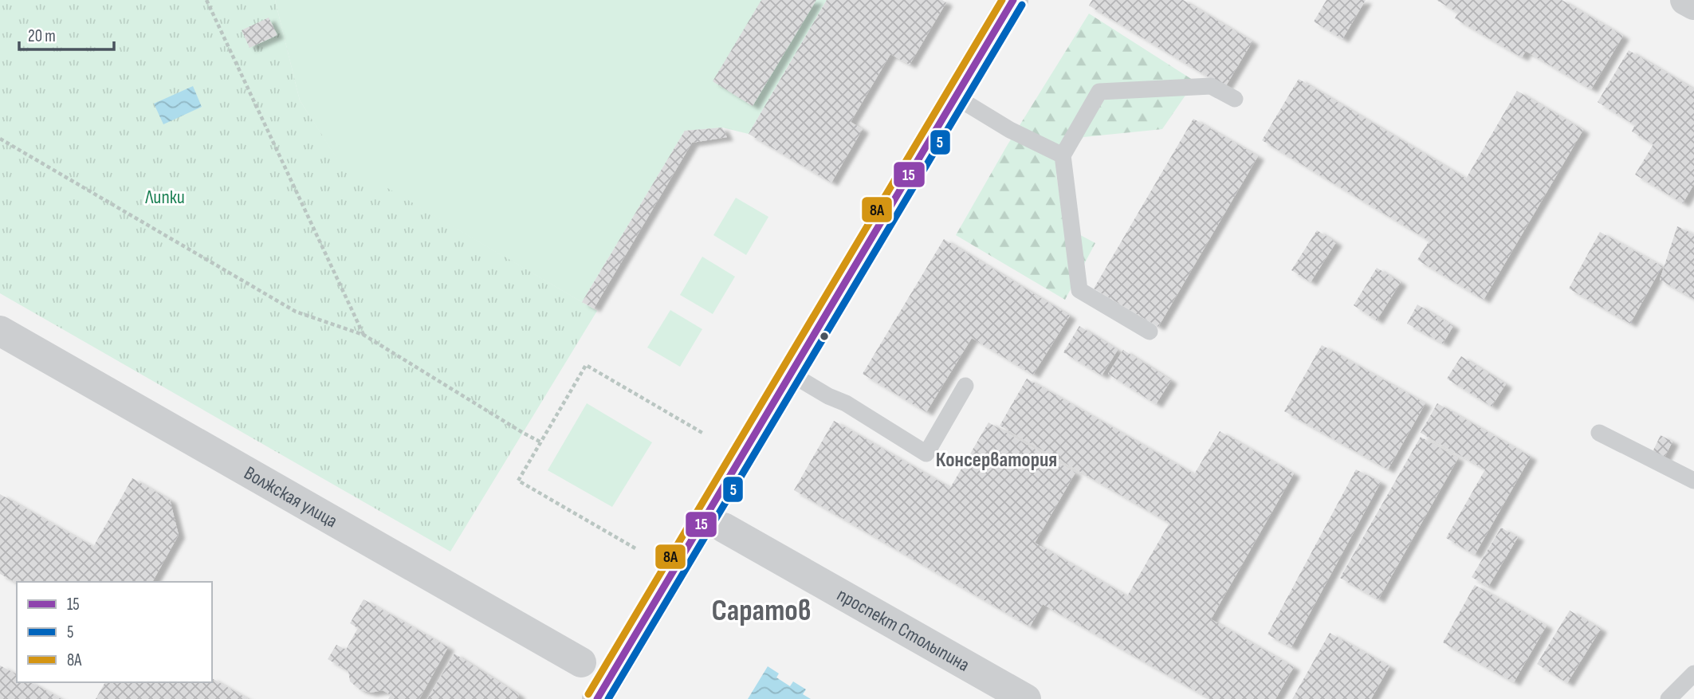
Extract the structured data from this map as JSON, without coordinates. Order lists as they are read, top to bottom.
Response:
{
  "streets": {
    "street": ["Волжская улица", "проспект Столыпина"]
  },
  "districts": ["Консерватория", "Саратов"],
  "parks": ["Липки"],
  "lines": ["transit line 15", "transit line 8А", "transit line 5"],
  "legend": ["15", "5", "8А"],
  "scale_bar": "20 m"
}
